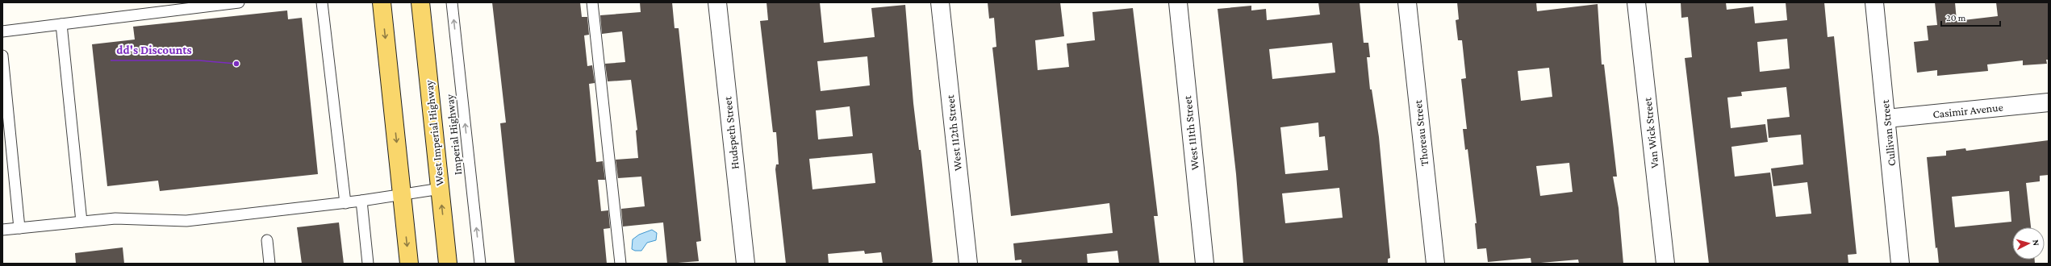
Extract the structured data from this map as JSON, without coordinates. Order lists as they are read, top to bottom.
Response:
{
  "streets": {
    "main road": ["West Imperial Highway"],
    "street": [
      "Casimir Avenue",
      "Hudspeth Street",
      "West 112th Street",
      "West 111th Street",
      "Thoreau Street",
      "Van Wick Street",
      "Cullivan Street"
    ],
    "lane": ["Imperial Highway"]
  },
  "crossings": [
    ["Casimir Avenue", "Cullivan Street"]
  ],
  "one_way": ["Imperial Highway"],
  "places": ["dd's Discounts"],
  "scale_bar": "20 m",
  "north": "right"
}
